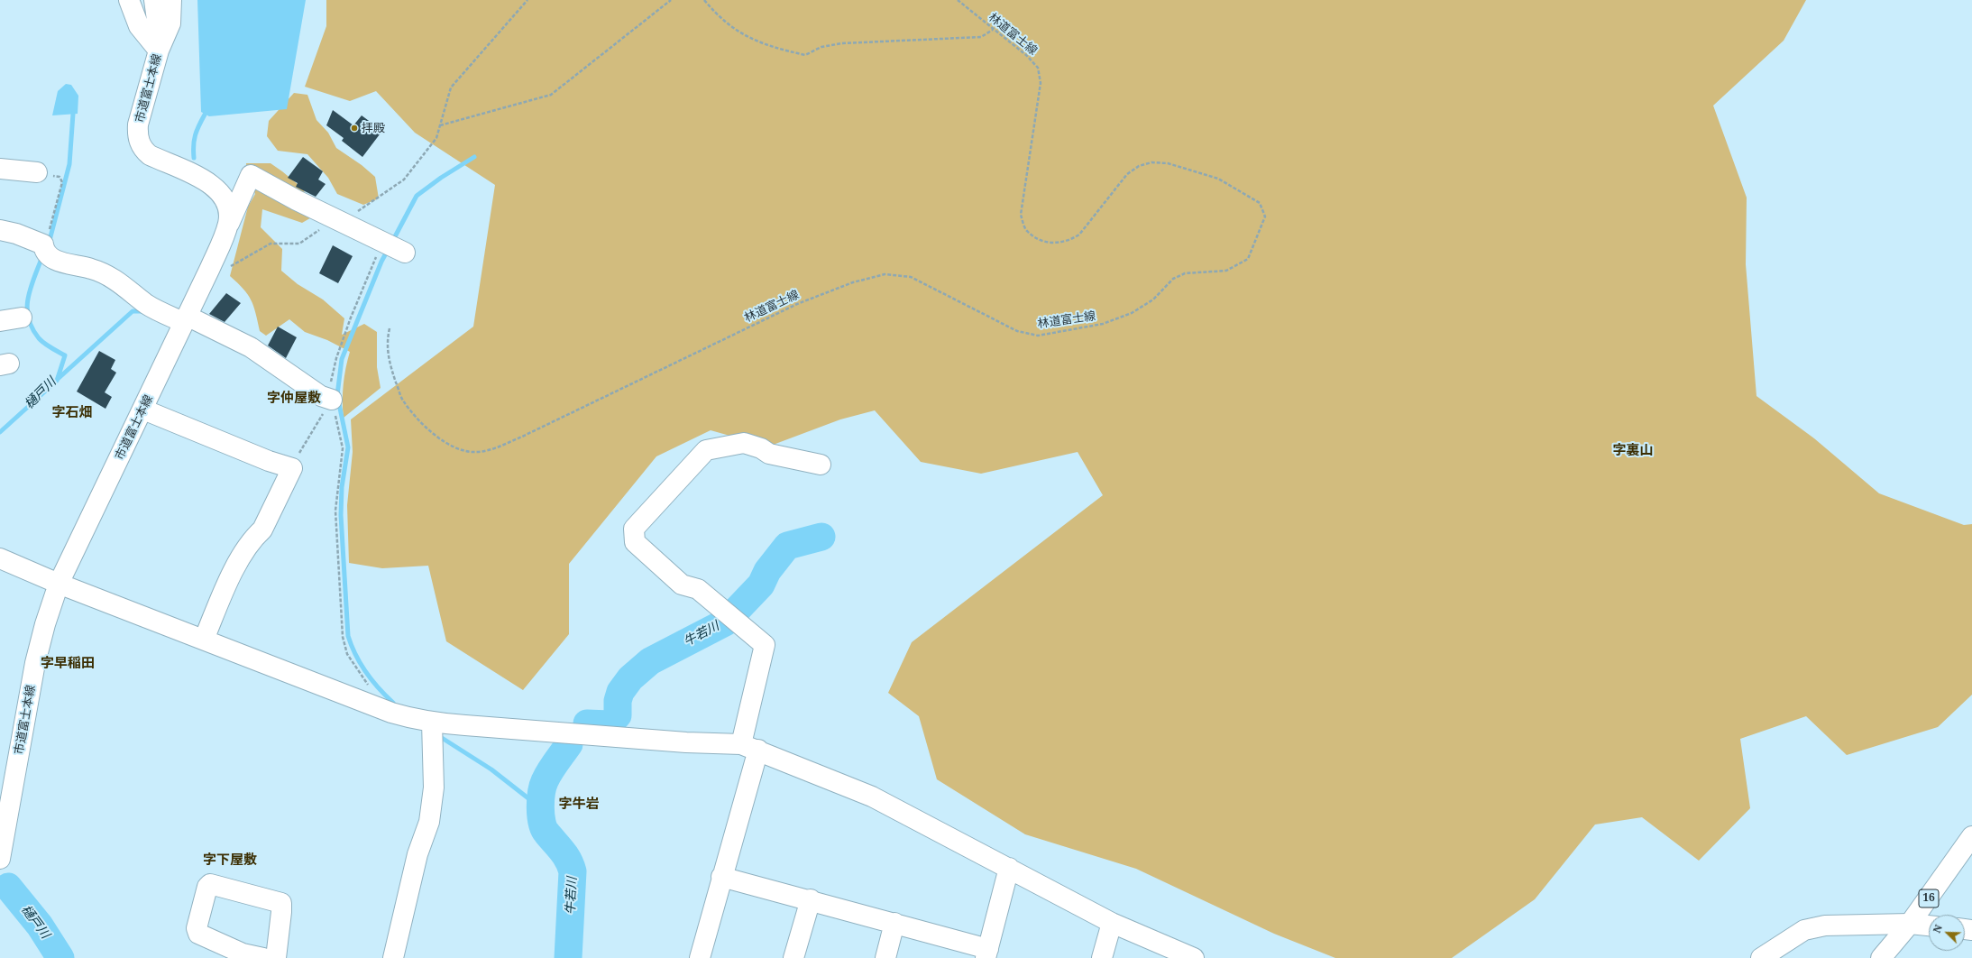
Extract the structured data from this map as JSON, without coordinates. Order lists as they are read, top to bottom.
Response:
{
  "streets": {
    "street": ["市道富士本線", "16"],
    "path": ["林道富士線"]
  },
  "districts": [
    "字仲屋敷",
    "字石畑",
    "字裏山",
    "字早稲田",
    "字牛岩",
    "字下屋敷"
  ],
  "water": ["樋戸川", "牛若川"],
  "places": ["拝殿"],
  "north": "top left"
}
